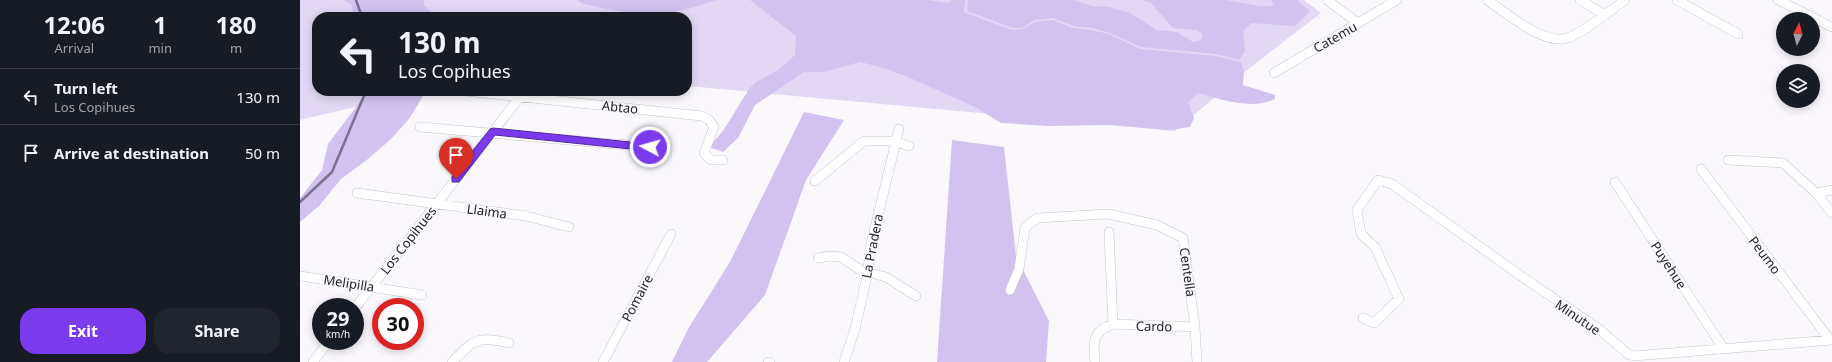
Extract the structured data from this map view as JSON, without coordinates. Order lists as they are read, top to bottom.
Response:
{
  "streets": {
    "street": [
      "Catemu",
      "Abtao",
      "Llaima",
      "Los Copihues",
      "La Pradera",
      "Peumo",
      "Puyehue",
      "Centella",
      "Melipilla",
      "Pomaire",
      "Minutue",
      "Cardo"
    ]
  },
  "crossings": [
    ["Abtao", "Los Copihues"],
    ["Llaima", "Los Copihues"],
    ["Los Copihues", "Melipilla"],
    ["Peumo", "Minutue"],
    ["Puyehue", "Minutue"],
    ["Centella", "Cardo"]
  ],
  "north": "top",
  "page": {
    "eta": [
      "12:06",
      "Arrival",
      "1",
      "min",
      "180",
      "m"
    ],
    "turn": ["130 m", "Los Copihues"],
    "list": [
      {
        "name": "Turn left",
        "note": "Los Copihues",
        "value": "130 m"
      },
      {
        "name": "Arrive at destination",
        "value": "50 m"
      }
    ],
    "speed": "29 km/h",
    "limit": "30",
    "buttons": ["Exit", "Share"]
  }
}
